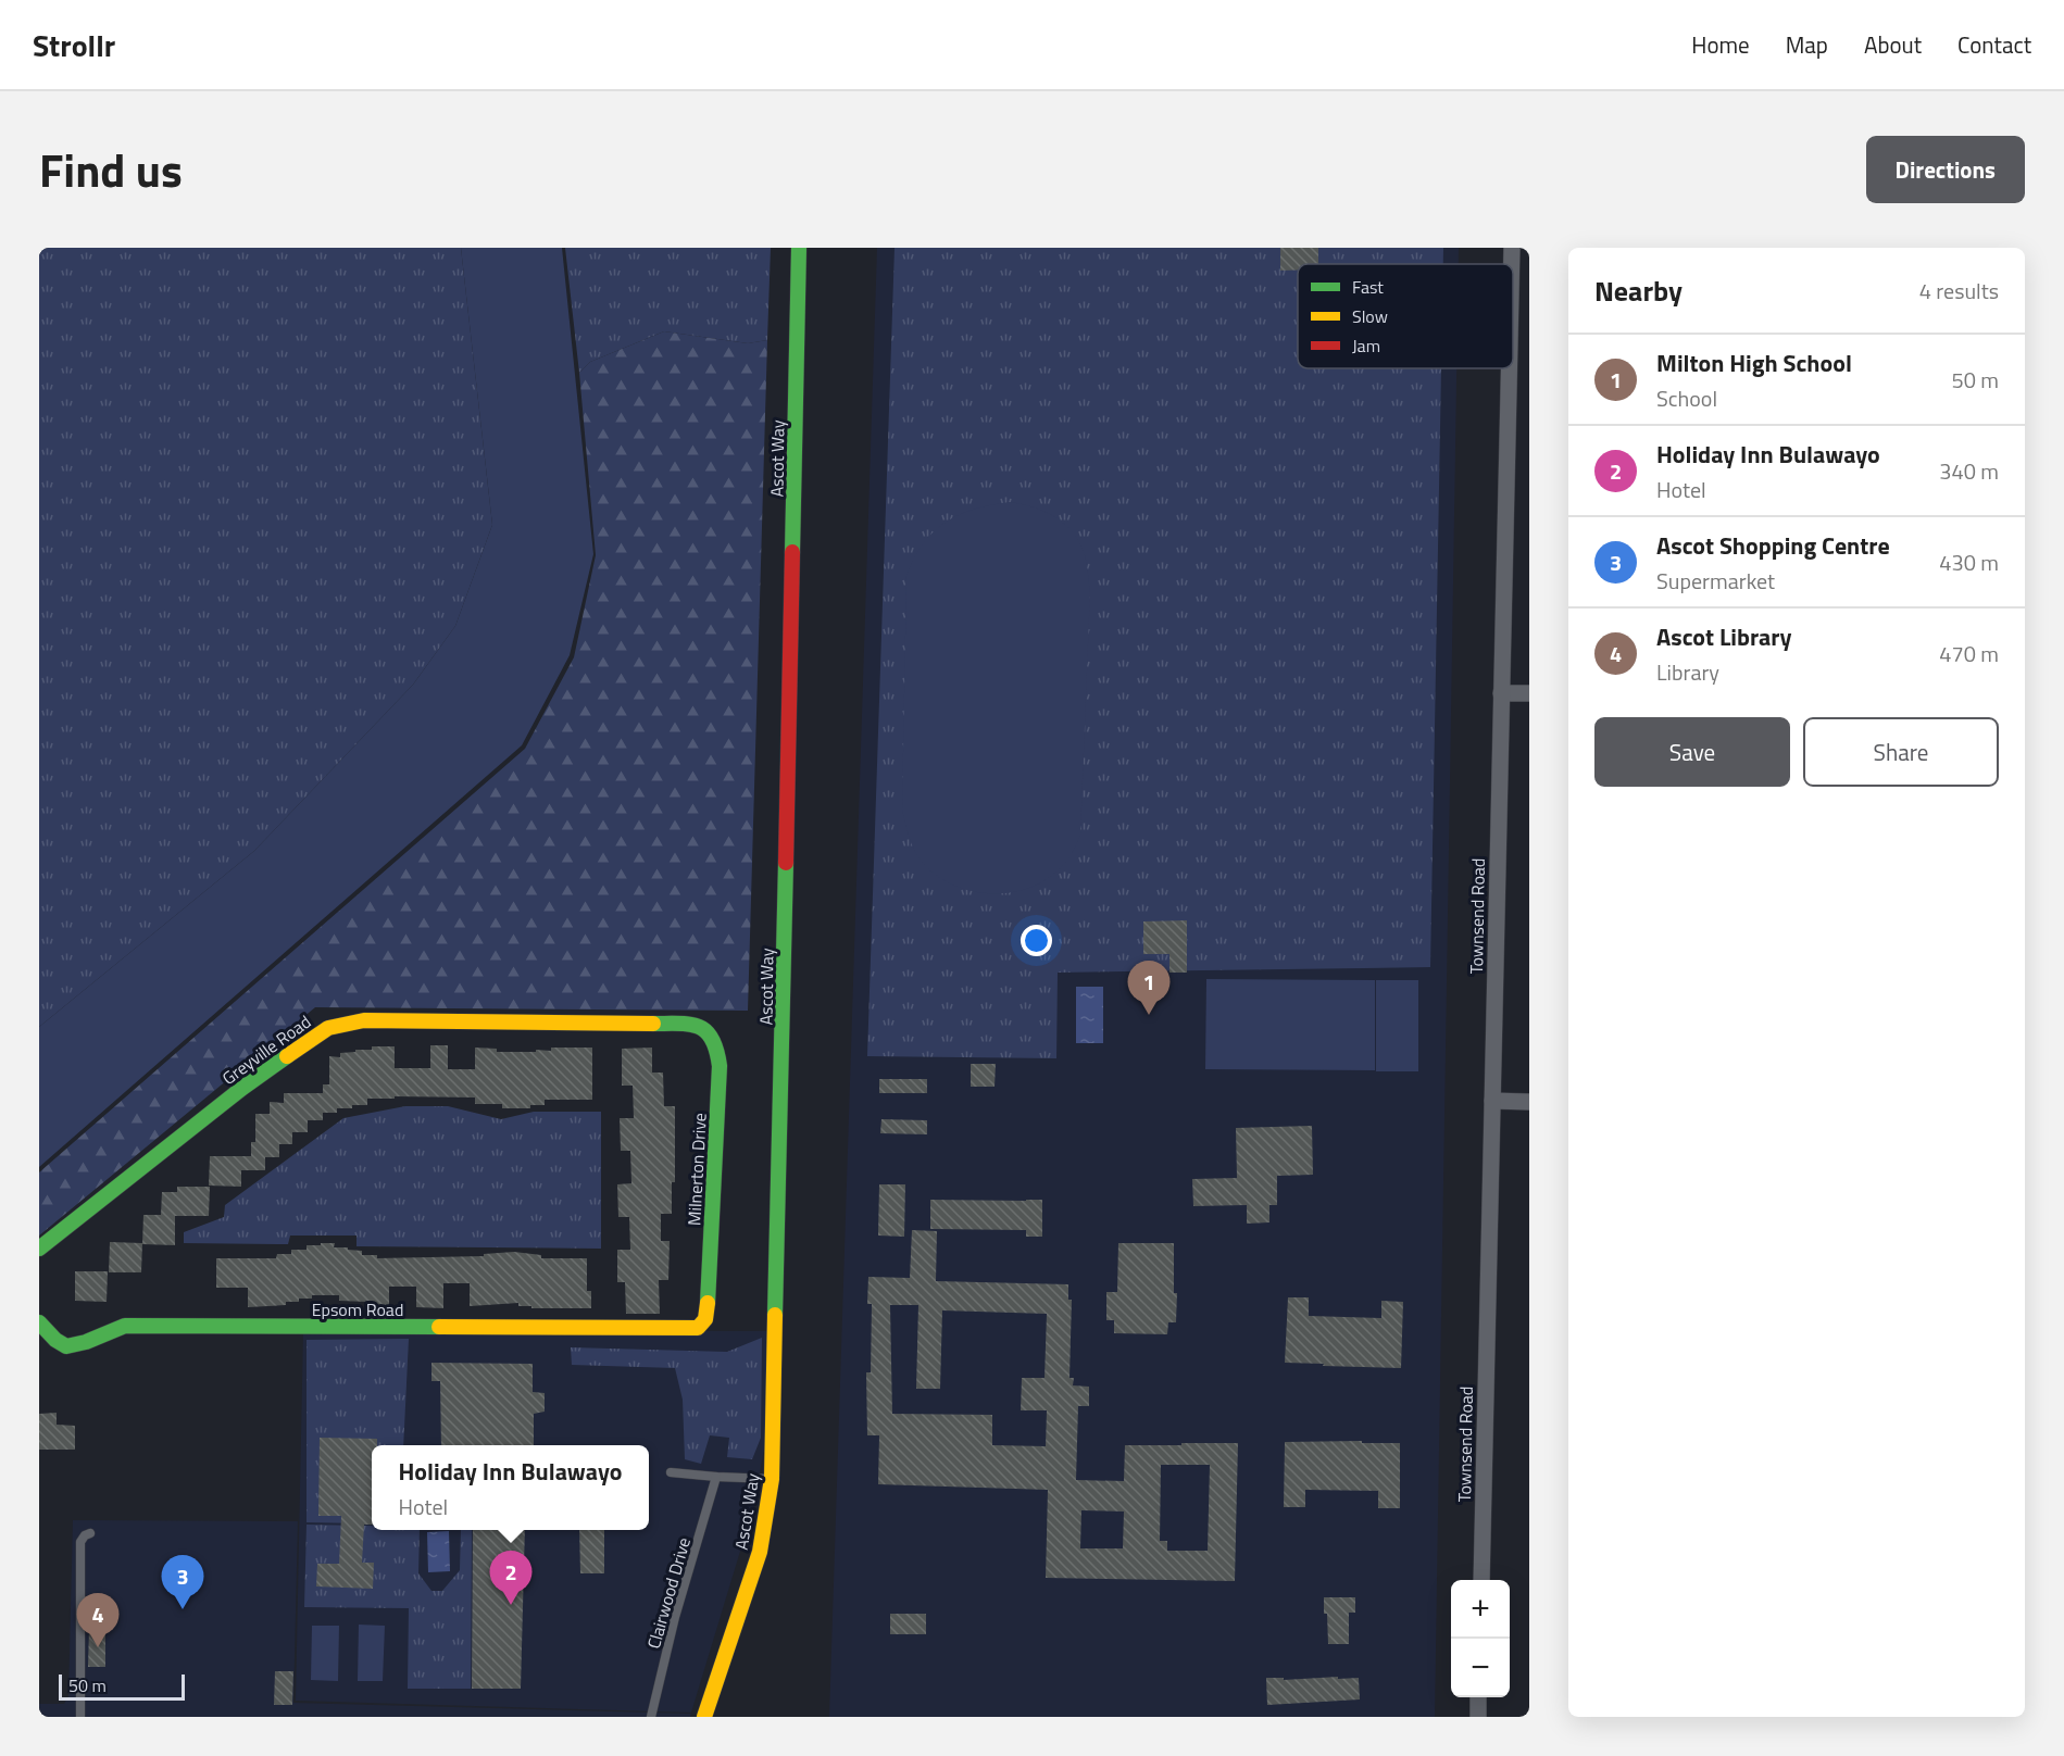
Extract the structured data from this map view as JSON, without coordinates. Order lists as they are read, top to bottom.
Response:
{
  "streets": {
    "street": [
      "Ascot Way",
      "Townsend Road",
      "Greyville Road",
      "Milnerton Drive",
      "Epsom Road"
    ],
    "lane": ["Clairwood Drive"]
  },
  "crossings": [
    ["Greyville Road", "Milnerton Drive"],
    ["Milnerton Drive", "Epsom Road"]
  ],
  "legend": ["Fast", "Slow", "Jam"],
  "scale_bar": "50 m",
  "page": {
    "header": "Strollr",
    "nav": [
      "Home",
      "Map",
      "About",
      "Contact"
    ],
    "title": "Find us",
    "buttons": [
      "Directions",
      ["Save", "Share"]
    ],
    "heading": ["Nearby", "4 results"],
    "list": [
      {
        "mark": "1",
        "name": "Milton High School",
        "note": "School",
        "value": "50 m"
      },
      {
        "mark": "2",
        "name": "Holiday Inn Bulawayo",
        "note": "Hotel",
        "value": "340 m"
      },
      {
        "mark": "3",
        "name": "Ascot Shopping Centre",
        "note": "Supermarket",
        "value": "430 m"
      },
      {
        "mark": "4",
        "name": "Ascot Library",
        "note": "Library",
        "value": "470 m"
      }
    ],
    "pins": [
      "1",
      "2",
      "3",
      "4"
    ],
    "popup": ["Holiday Inn Bulawayo", "Hotel"],
    "map_buttons": ["+", "−"],
    "scale": "50 m"
  }
}
